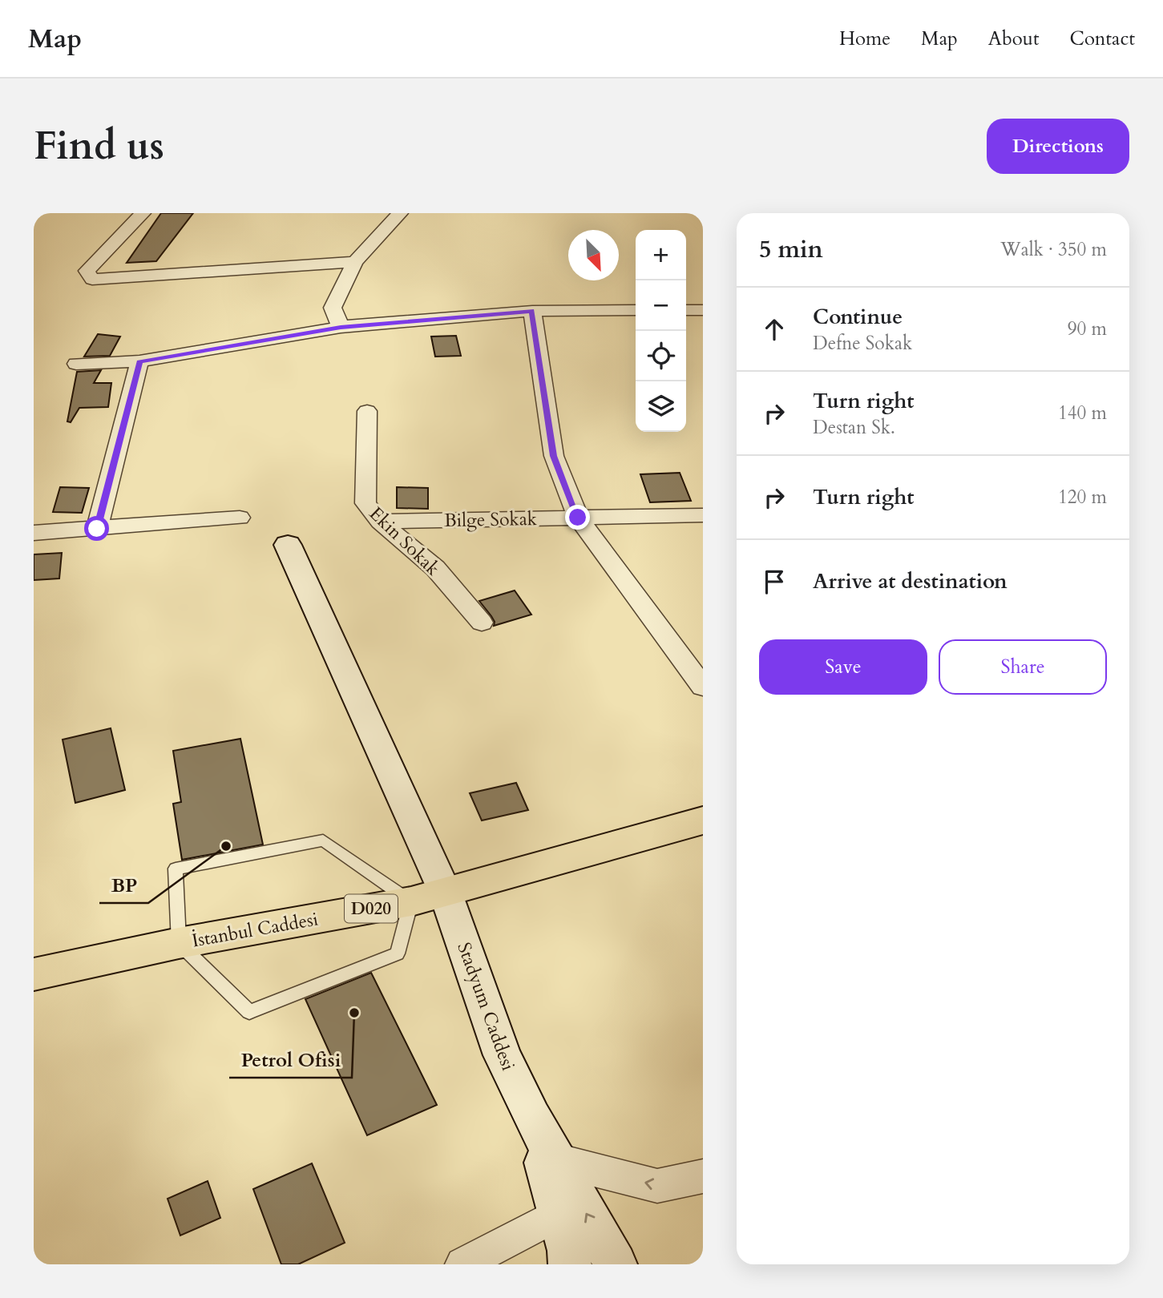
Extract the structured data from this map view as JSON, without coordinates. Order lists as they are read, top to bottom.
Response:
{
  "streets": {
    "highway": ["D020", "İstanbul Caddesi"],
    "street": ["Bilge Sokak", "Ekin Sokak", "Stadyum Caddesi"]
  },
  "crossings": [
    ["Bilge Sokak", "Ekin Sokak"],
    ["İstanbul Caddesi", "Stadyum Caddesi"]
  ],
  "places": ["BP", "Petrol Ofisi"],
  "north": "bottom right",
  "page": {
    "header": "Map",
    "nav": [
      "Home",
      "Map",
      "About",
      "Contact"
    ],
    "buttons": [
      "Directions",
      ["Save", "Share"]
    ],
    "title": "Find us",
    "heading": ["5 min", "Walk · 350 m"],
    "map_buttons": ["+", "−"],
    "list": [
      ["Continue", "Defne Sokak", "90 m"],
      ["Turn right", "Destan Sk.", "140 m"],
      ["Turn right", "120 m"],
      "Arrive at destination"
    ]
  }
}
